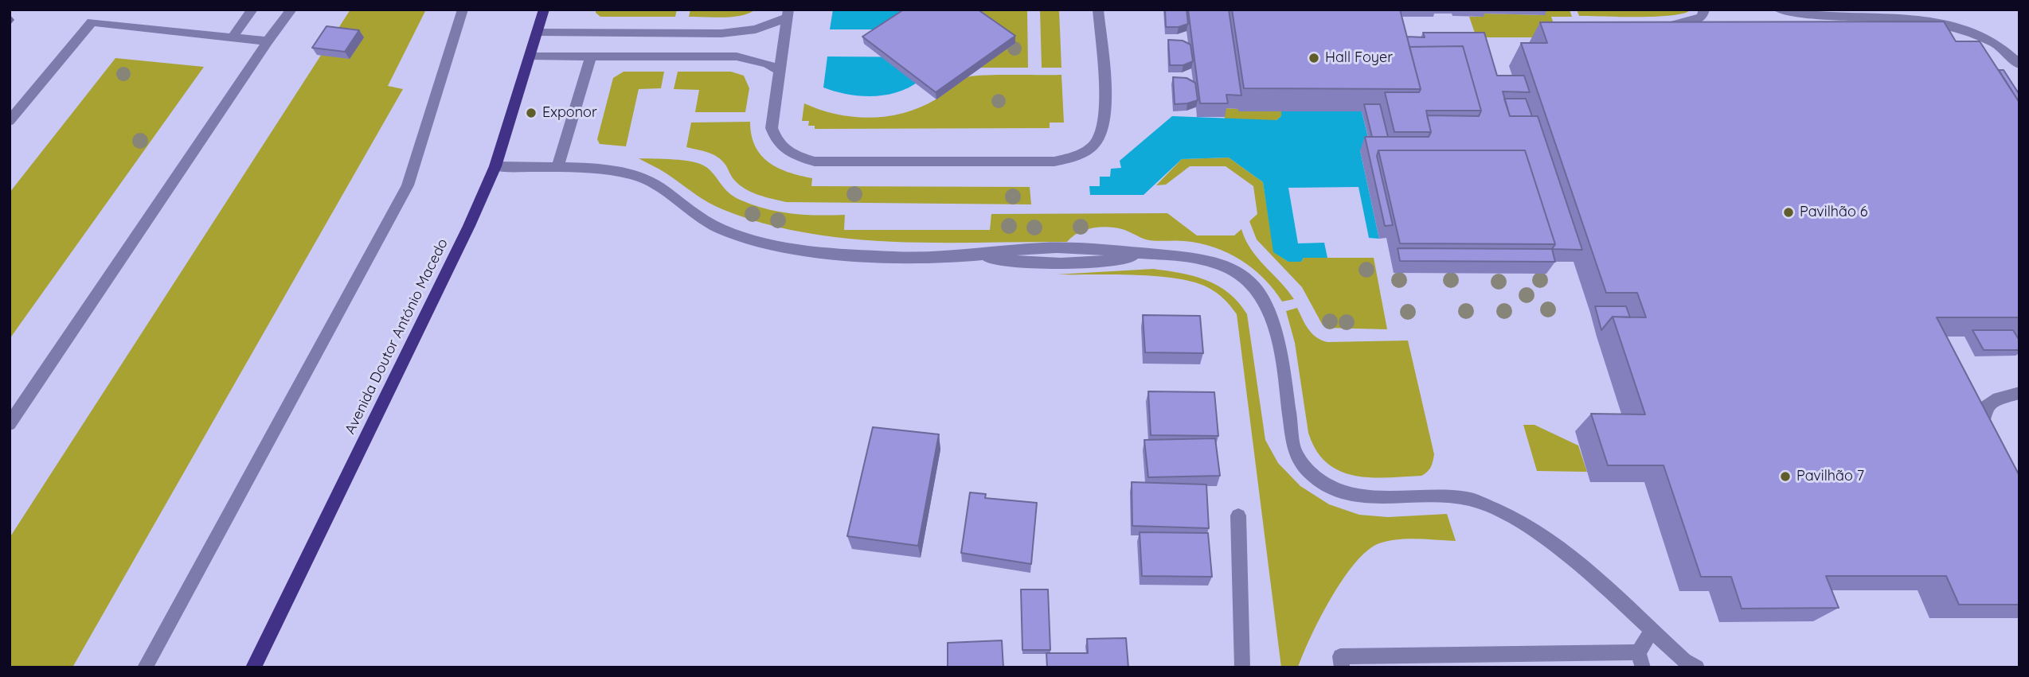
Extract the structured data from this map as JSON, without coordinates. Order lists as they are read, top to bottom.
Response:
{
  "streets": {
    "main road": ["Avenida Doutor António Macedo"]
  },
  "places": [
    "Hall Foyer",
    "Exponor",
    "Pavilhão 6",
    "Pavilhão 7"
  ]
}
